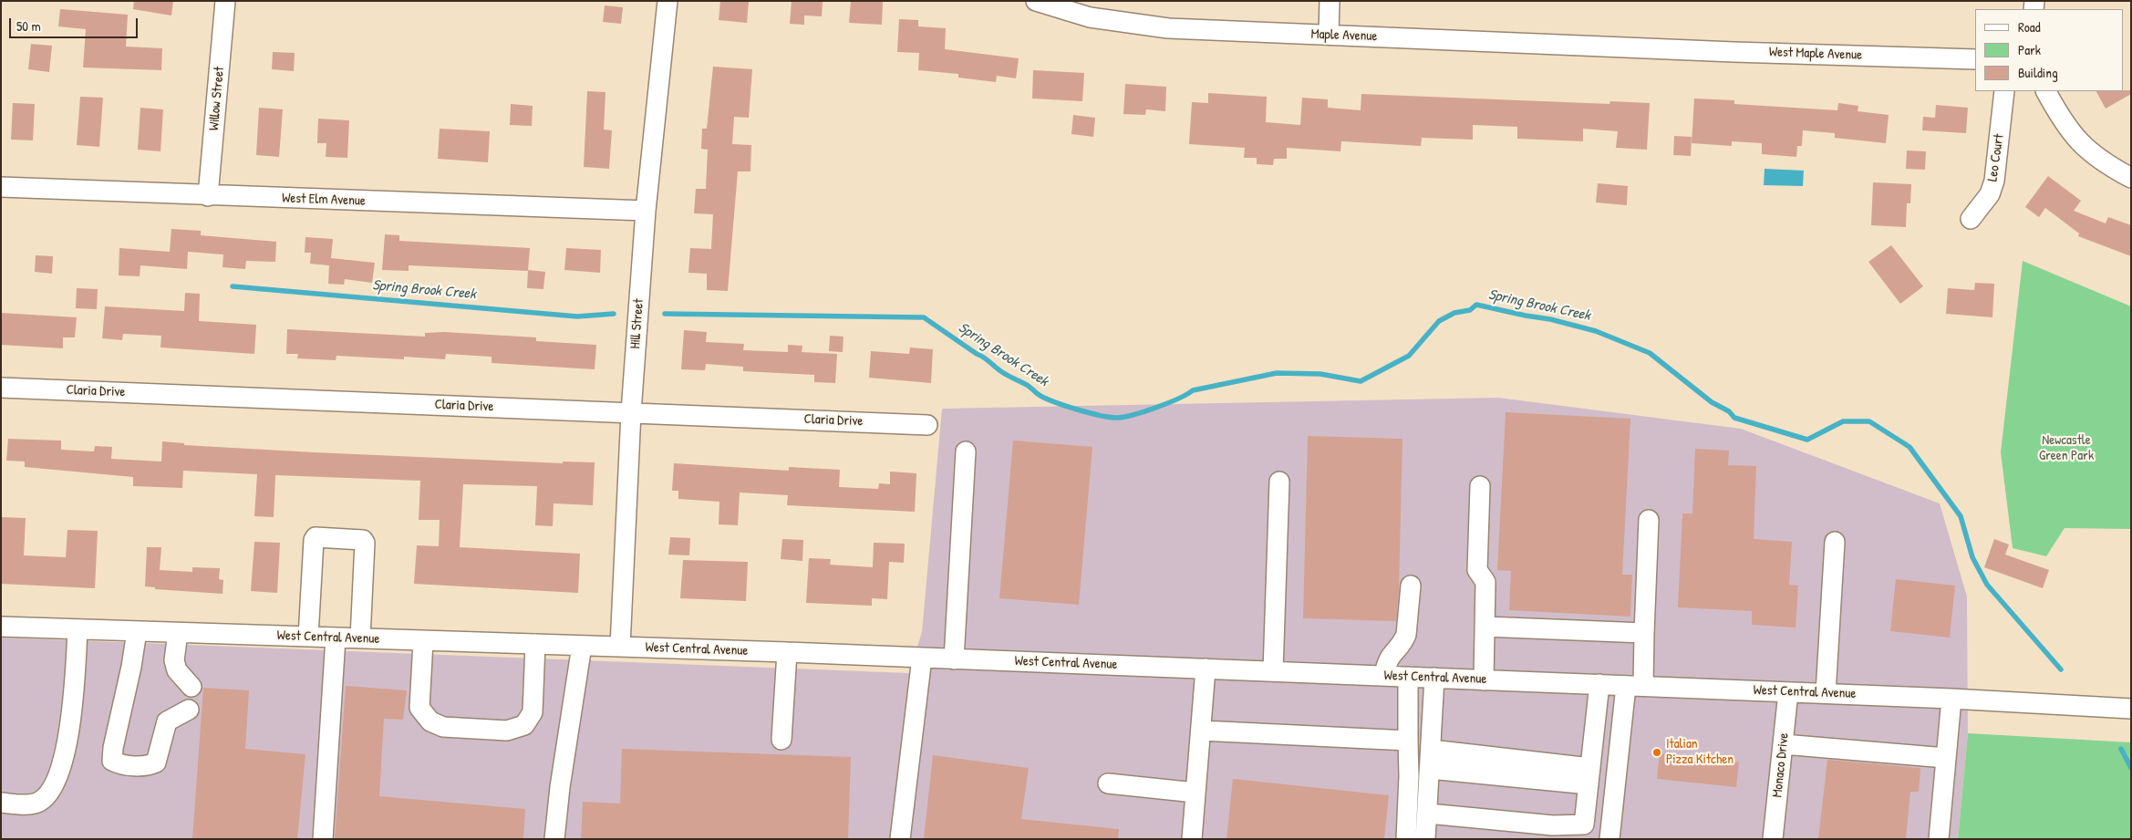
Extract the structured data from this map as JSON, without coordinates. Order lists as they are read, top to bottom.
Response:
{
  "streets": {
    "street": [
      "Maple Avenue",
      "West Maple Avenue",
      "Willow Street",
      "Leo Court",
      "West Elm Avenue",
      "Hill Street",
      "Claria Drive",
      "West Central Avenue",
      "Monaco Drive"
    ]
  },
  "crossings": [
    ["Maple Avenue", "West Maple Avenue"],
    ["Willow Street", "West Elm Avenue"],
    ["West Elm Avenue", "Hill Street"],
    ["Hill Street", "Claria Drive"],
    ["Hill Street", "West Central Avenue"],
    ["West Central Avenue", "Monaco Drive"]
  ],
  "water": ["Spring Brook Creek"],
  "parks": ["Newcastle Green Park"],
  "places": ["Italian Pizza Kitchen"],
  "legend": ["Road", "Park", "Building"],
  "scale_bar": "50 m"
}
